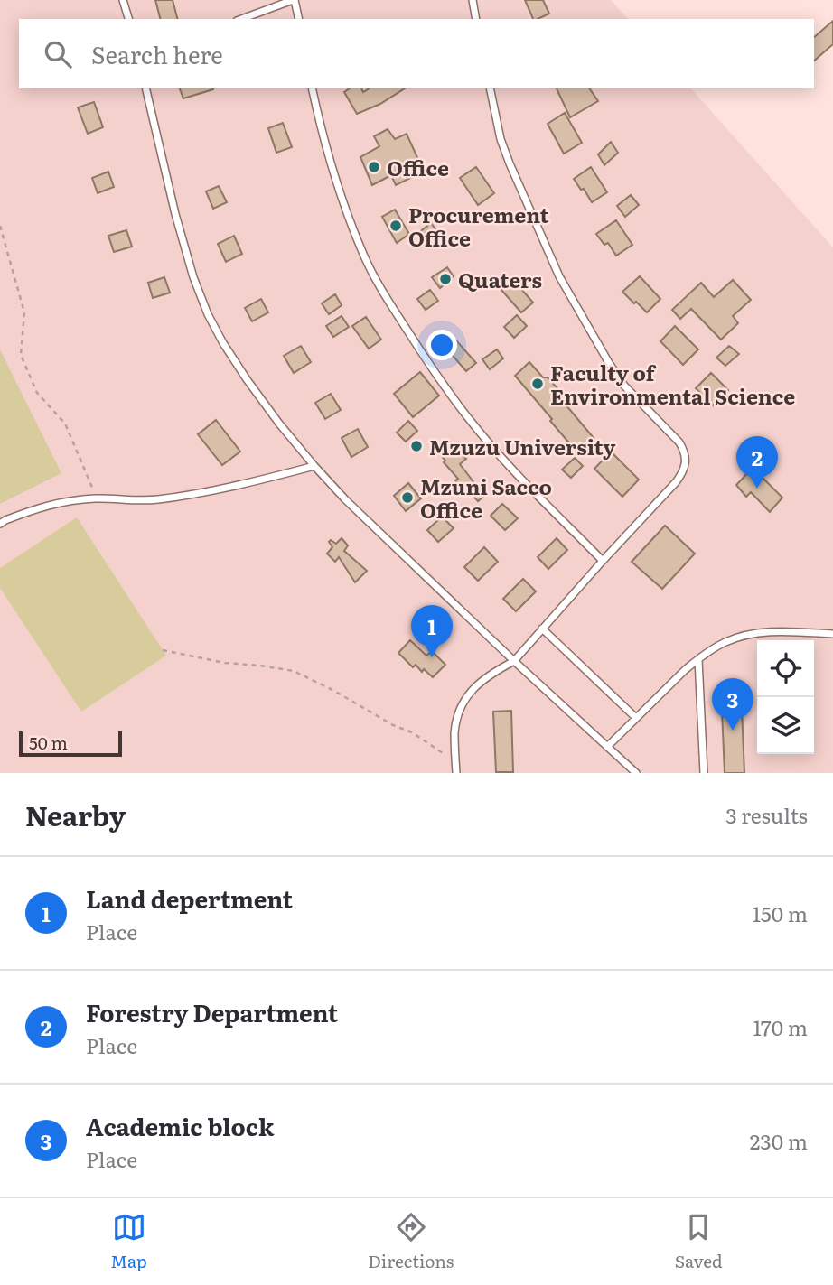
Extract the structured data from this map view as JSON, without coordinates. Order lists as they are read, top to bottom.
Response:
{
  "places": [
    "Office",
    "Procurement Office",
    "Quaters",
    "Faculty of Environmental Science",
    "Mzuzu University",
    "Mzuni Sacco Office"
  ],
  "scale_bar": "50 m",
  "page": {
    "search": "Search here",
    "pins": ["2", "1", "3"],
    "scale": "50 m",
    "heading": ["Nearby", "3 results"],
    "list": [
      {
        "mark": "1",
        "name": "Land depertment",
        "note": "Place",
        "value": "150 m"
      },
      {
        "mark": "2",
        "name": "Forestry Department",
        "note": "Place",
        "value": "170 m"
      },
      {
        "mark": "3",
        "name": "Academic block",
        "note": "Place",
        "value": "230 m"
      }
    ],
    "nav": ["Map", "Directions", "Saved"]
  }
}
